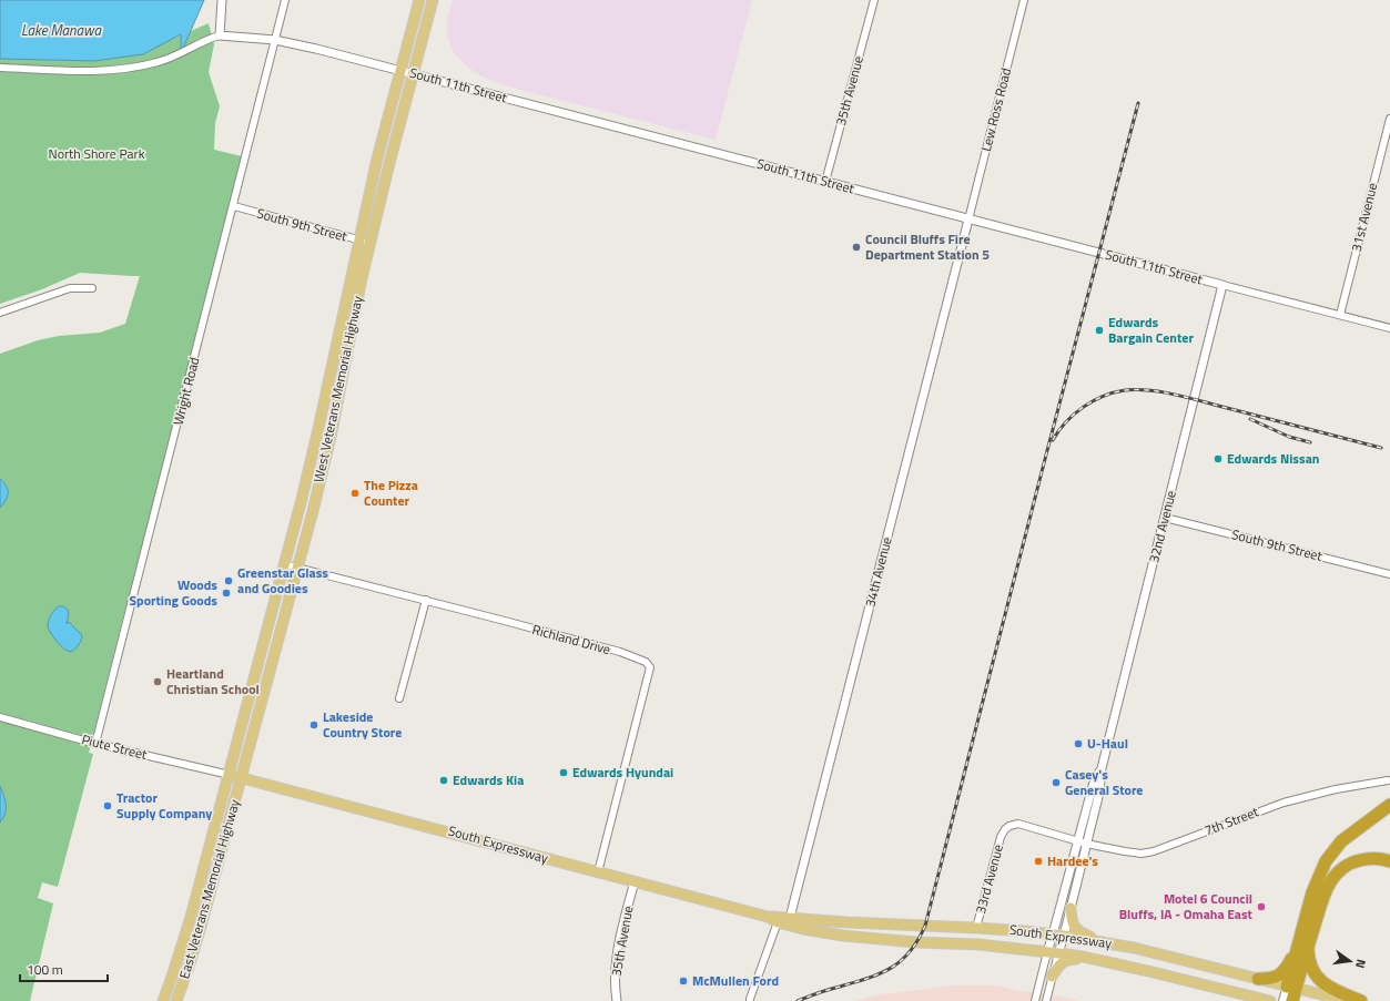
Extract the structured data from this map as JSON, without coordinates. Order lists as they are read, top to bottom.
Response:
{
  "streets": {
    "main road": ["West Veterans Memorial Highway", "South Expressway", "East Veterans Memorial Highway"],
    "street": [
      "South 11th Street",
      "35th Avenue",
      "Lew Ross Road",
      "31st Avenue",
      "South 9th Street",
      "Wright Road",
      "32nd Avenue",
      "34th Avenue",
      "Richland Drive",
      "Piute Street",
      "7th Street",
      "33rd Avenue"
    ]
  },
  "crossings": [
    ["South 11th Street", "35th Avenue"],
    ["South 11th Street", "Lew Ross Road"],
    ["South 11th Street", "31st Avenue"],
    ["South 11th Street", "West Veterans Memorial Highway"],
    ["South 11th Street", "Wright Road"],
    ["South 11th Street", "32nd Avenue"],
    ["South 11th Street", "34th Avenue"],
    ["35th Avenue", "South Expressway"],
    ["Lew Ross Road", "34th Avenue"],
    ["South 9th Street", "West Veterans Memorial Highway"],
    ["South 9th Street", "Wright Road"],
    ["South 9th Street", "32nd Avenue"],
    ["West Veterans Memorial Highway", "Richland Drive"],
    ["West Veterans Memorial Highway", "Piute Street"],
    ["West Veterans Memorial Highway", "South Expressway"],
    ["West Veterans Memorial Highway", "East Veterans Memorial Highway"],
    ["Wright Road", "Piute Street"],
    ["32nd Avenue", "7th Street"],
    ["32nd Avenue", "South Expressway"],
    ["32nd Avenue", "33rd Avenue"],
    ["34th Avenue", "South Expressway"],
    ["Richland Drive", "South Expressway"],
    ["Piute Street", "South Expressway"],
    ["Piute Street", "East Veterans Memorial Highway"],
    ["7th Street", "33rd Avenue"],
    ["South Expressway", "33rd Avenue"],
    ["South Expressway", "East Veterans Memorial Highway"]
  ],
  "water": ["Lake Manawa"],
  "parks": ["North Shore Park"],
  "places": [
    "Council Bluffs Fire Department Station 5",
    "Edwards Bargain Center",
    "Edwards Nissan",
    "The Pizza Counter",
    "Greenstar Glass and Goodies",
    "Woods Sporting Goods",
    "Heartland Christian School",
    "Lakeside Country Store",
    "U-Haul",
    "Edwards Hyundai",
    "Edwards Kia",
    "Casey's General Store",
    "Tractor Supply Company",
    "Hardee's",
    "Motel 6 Council Bluffs, IA - Omaha East",
    "McMullen Ford"
  ],
  "scale_bar": "100 m",
  "north": "right"
}
